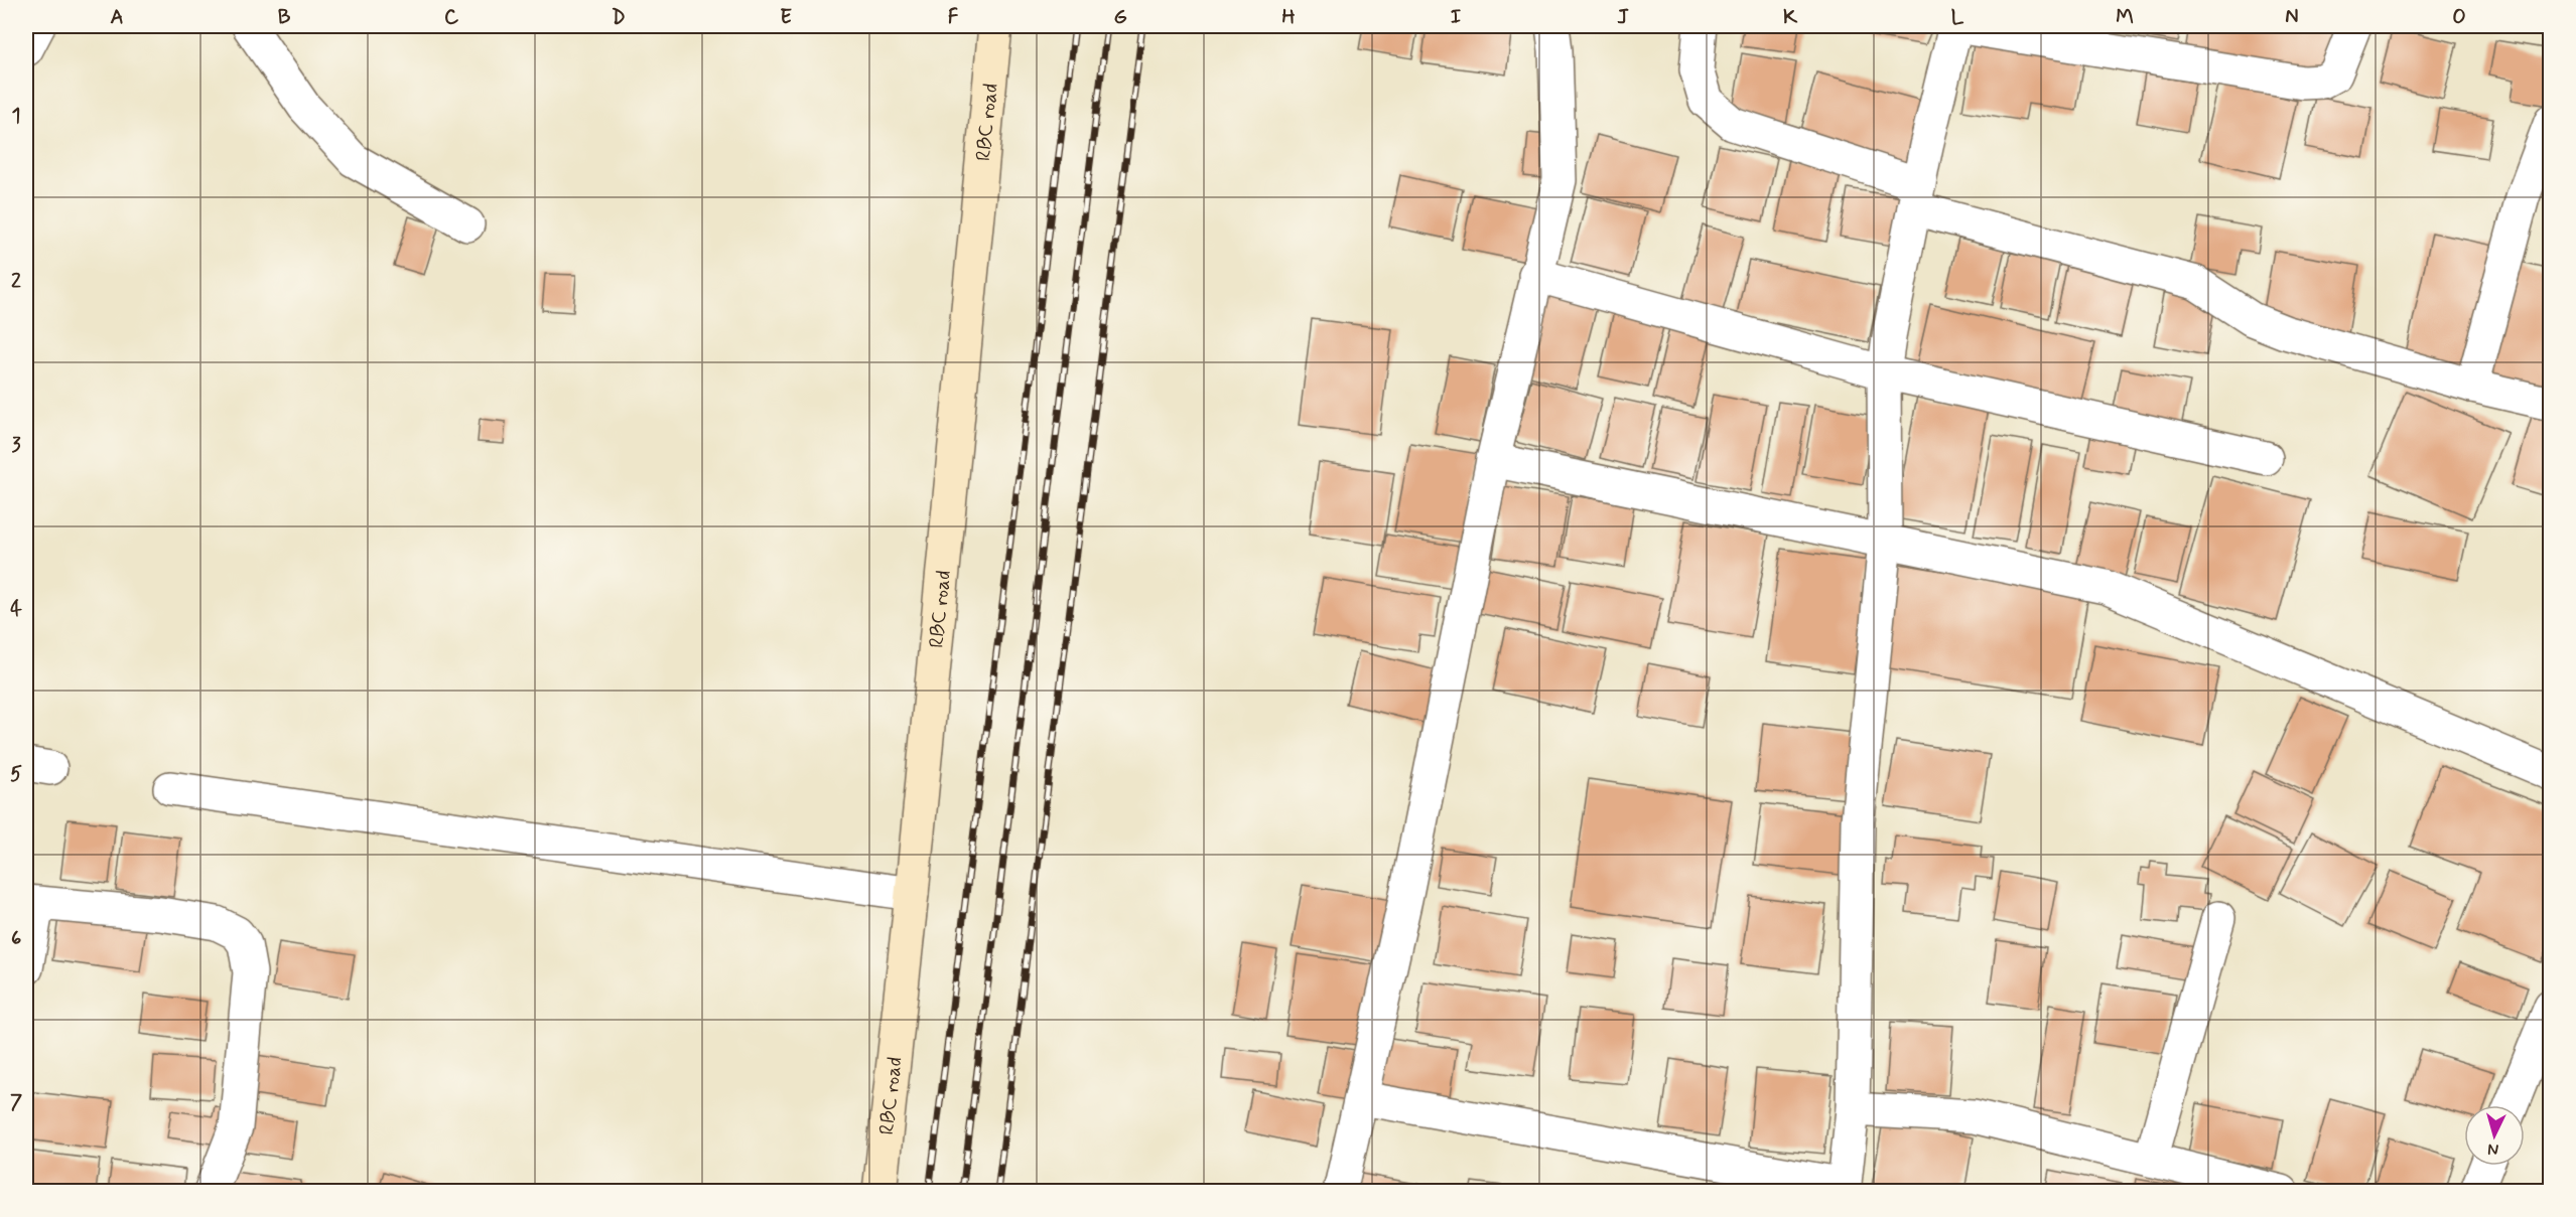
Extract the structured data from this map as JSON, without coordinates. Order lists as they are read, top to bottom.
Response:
{
  "streets": {
    "street": ["RBC road"]
  },
  "north": "bottom",
  "grid": {
    "columns": [
      "A",
      "B",
      "C",
      "D",
      "E",
      "F",
      "G",
      "H",
      "I",
      "J",
      "K",
      "L",
      "M",
      "N",
      "O"
    ],
    "rows": [
      "1",
      "2",
      "3",
      "4",
      "5",
      "6",
      "7"
    ]
  }
}
